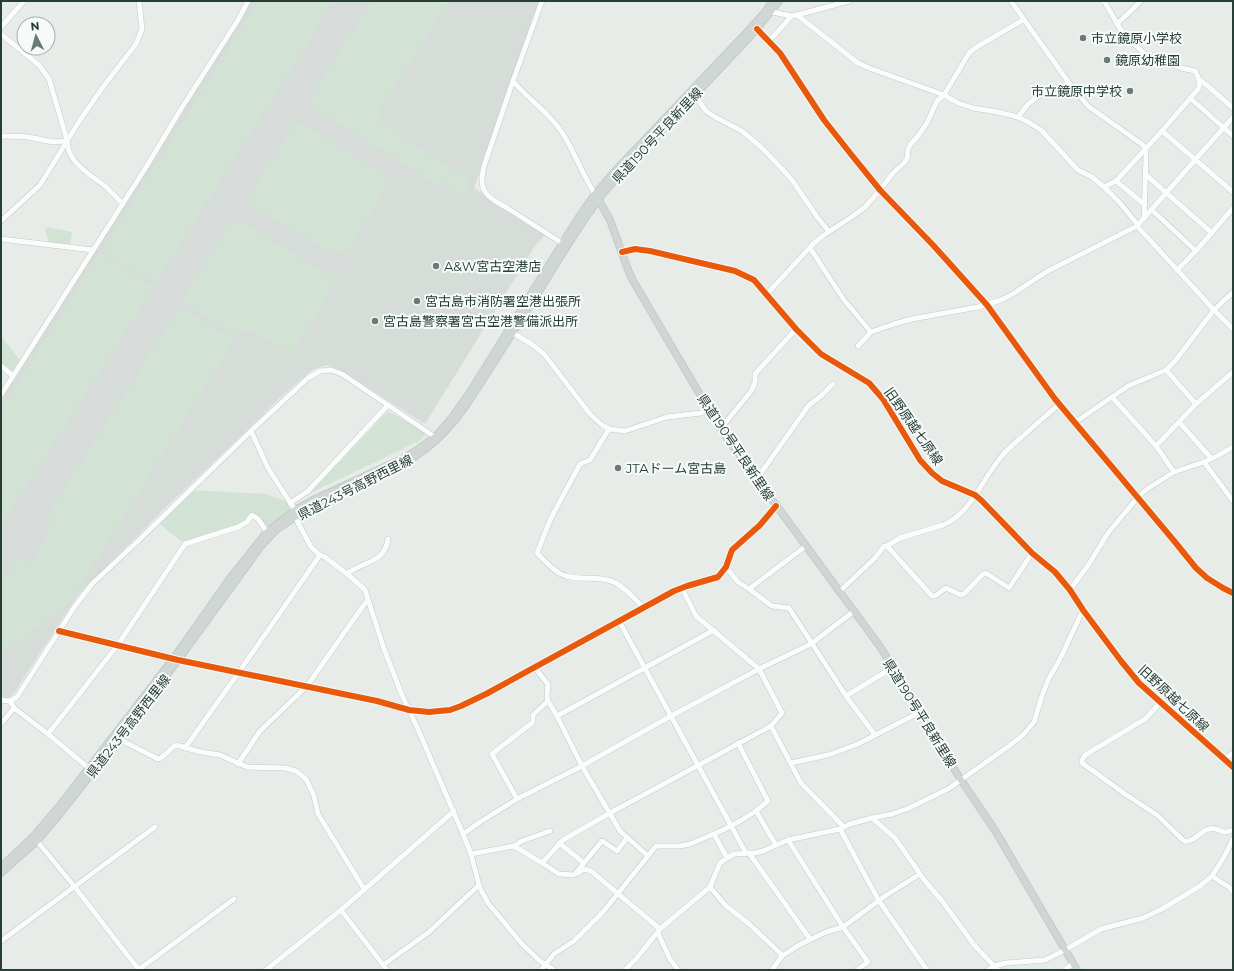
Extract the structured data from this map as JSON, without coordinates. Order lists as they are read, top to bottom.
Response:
{
  "streets": {
    "main road": ["県道190号平良新里線", "県道243号高野西里線"],
    "street": ["旧野原越七原線"]
  },
  "crossings": [
    ["県道190号平良新里線", "旧野原越七原線"],
    ["県道190号平良新里線", "県道243号高野西里線"]
  ],
  "places": [
    "市立鏡原小学校",
    "鏡原幼稚園",
    "市立鏡原中学校",
    "A&W宮古空港店",
    "宮古島市消防署空港出張所",
    "宮古島警察署宮古空港警備派出所",
    "JTAドーム宮古島"
  ],
  "north": "top"
}
